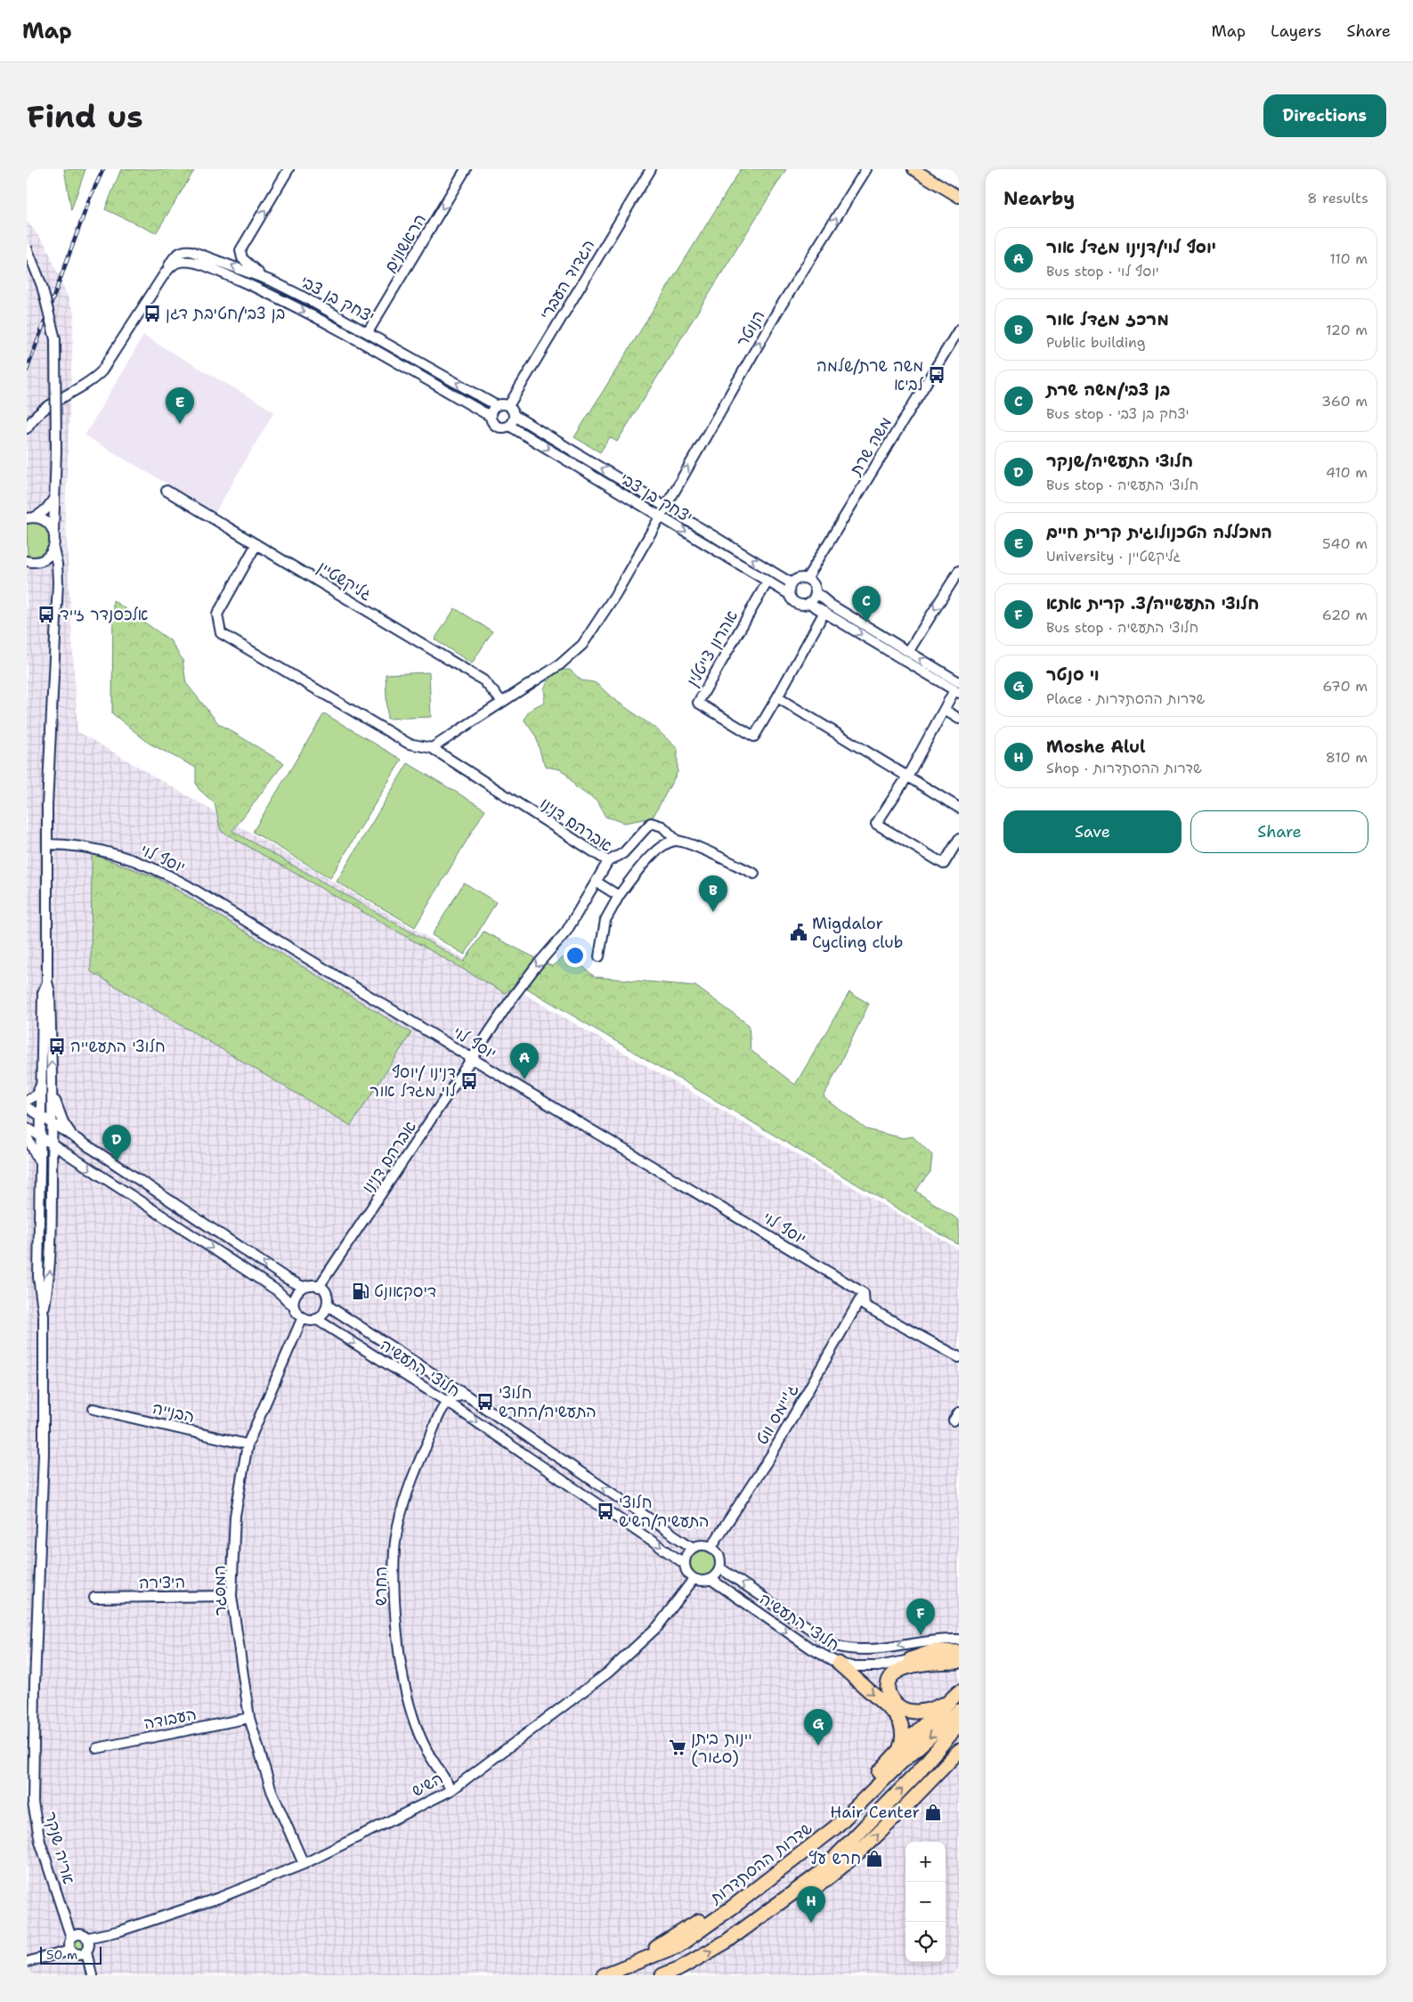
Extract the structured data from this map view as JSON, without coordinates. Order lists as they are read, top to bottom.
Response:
{
  "streets": {
    "highway": ["שדרות ההסתדרות"],
    "street": [
      "הראשונים",
      "הגדוד העברי",
      "יצחק בן צבי",
      "הנוטר",
      "משה שרת",
      "גליקשטיין",
      "אהרון צייטלין",
      "אברהם דנינו",
      "יוסף לוי",
      "חלוצי התעשיה",
      "הבנייה",
      "ג'יימס ווט",
      "היצירה",
      "החרש",
      "המסגר",
      "העבודה",
      "השיש",
      "אריה שנקר"
    ]
  },
  "crossings": [
    ["הראשונים", "יצחק בן צבי"],
    ["הגדוד העברי", "יצחק בן צבי"],
    ["יצחק בן צבי", "הנוטר"],
    ["יצחק בן צבי", "משה שרת"],
    ["יצחק בן צבי", "אהרון צייטלין"],
    ["אברהם דנינו", "יוסף לוי"],
    ["אברהם דנינו", "חלוצי התעשיה"],
    ["אברהם דנינו", "המסגר"],
    ["יוסף לוי", "ג'יימס ווט"],
    ["יוסף לוי", "אריה שנקר"],
    ["חלוצי התעשיה", "ג'יימס ווט"],
    ["חלוצי התעשיה", "החרש"],
    ["חלוצי התעשיה", "המסגר"],
    ["חלוצי התעשיה", "השיש"],
    ["הבנייה", "המסגר"],
    ["ג'יימס ווט", "השיש"],
    ["היצירה", "המסגר"],
    ["החרש", "השיש"],
    ["המסגר", "העבודה"],
    ["המסגר", "השיש"],
    ["השיש", "אריה שנקר"]
  ],
  "one_way": ["הראשונים", "הנוטר"],
  "places": {
    "bus stop": [
      "בן צבי/חטיבת דגן",
      "משה שרת/שלמה לביא",
      "אלכסנדר זייד",
      "חלוצי התעשייה",
      "דנינו /יוסף לוי מגדל אור",
      "חלוצי התעשיה/החרש",
      "חלוצי התעשיה/השיש"
    ],
    "public building": ["Migdalor Cycling club"],
    "fuel station": ["דיסקאונט"],
    "supermarket": ["יינות ביתן (סגור)"],
    "shop": ["Hair Center", "חרש עץ"]
  },
  "scale_bar": "50 m",
  "page": {
    "header": "Map",
    "nav": ["Map", "Layers", "Share"],
    "buttons": [
      "Directions",
      ["Save", "Share"]
    ],
    "title": "Find us",
    "heading": ["Nearby", "8 results"],
    "list": [
      {
        "mark": "A",
        "name": "יוסף לוי/דנינו מגדל אור",
        "note": "Bus stop · יוסף לוי",
        "value": "110 m"
      },
      {
        "mark": "B",
        "name": "מרכז מגדל אור",
        "note": "Public building",
        "value": "120 m"
      },
      {
        "mark": "C",
        "name": "בן צבי/משה שרת",
        "note": "Bus stop · יצחק בן צבי",
        "value": "360 m"
      },
      {
        "mark": "D",
        "name": "חלוצי התעשיה/שנקר",
        "note": "Bus stop · חלוצי התעשיה",
        "value": "410 m"
      },
      {
        "mark": "E",
        "name": "המכללה הטכנולוגית קרית חיים",
        "note": "University · גליקשטיין",
        "value": "540 m"
      },
      {
        "mark": "F",
        "name": "חלוצי התעשייה/צ. קרית אתא",
        "note": "Bus stop · חלוצי התעשיה",
        "value": "620 m"
      },
      {
        "mark": "G",
        "name": "וי סנטר",
        "note": "Place · שדרות ההסתדרות",
        "value": "670 m"
      },
      {
        "mark": "H",
        "name": "Moshe Alul",
        "note": "Shop · שדרות ההסתדרות",
        "value": "810 m"
      }
    ],
    "pins": [
      "E",
      "C",
      "B",
      "A",
      "D",
      "F",
      "G",
      "H"
    ],
    "map_buttons": ["+", "−"],
    "scale": "50 m"
  }
}
